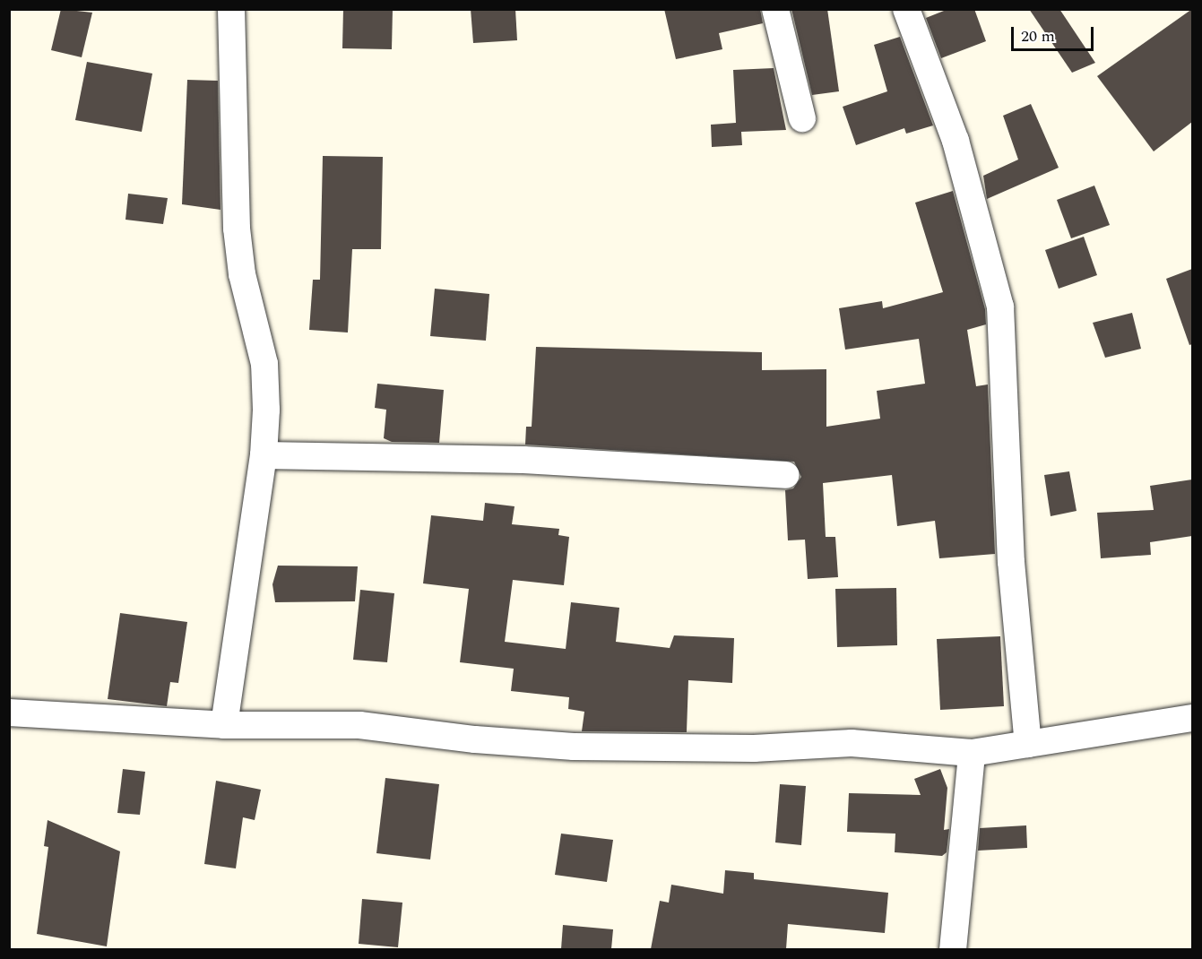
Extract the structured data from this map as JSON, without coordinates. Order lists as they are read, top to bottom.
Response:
{
  "scale_bar": "20 m"
}
